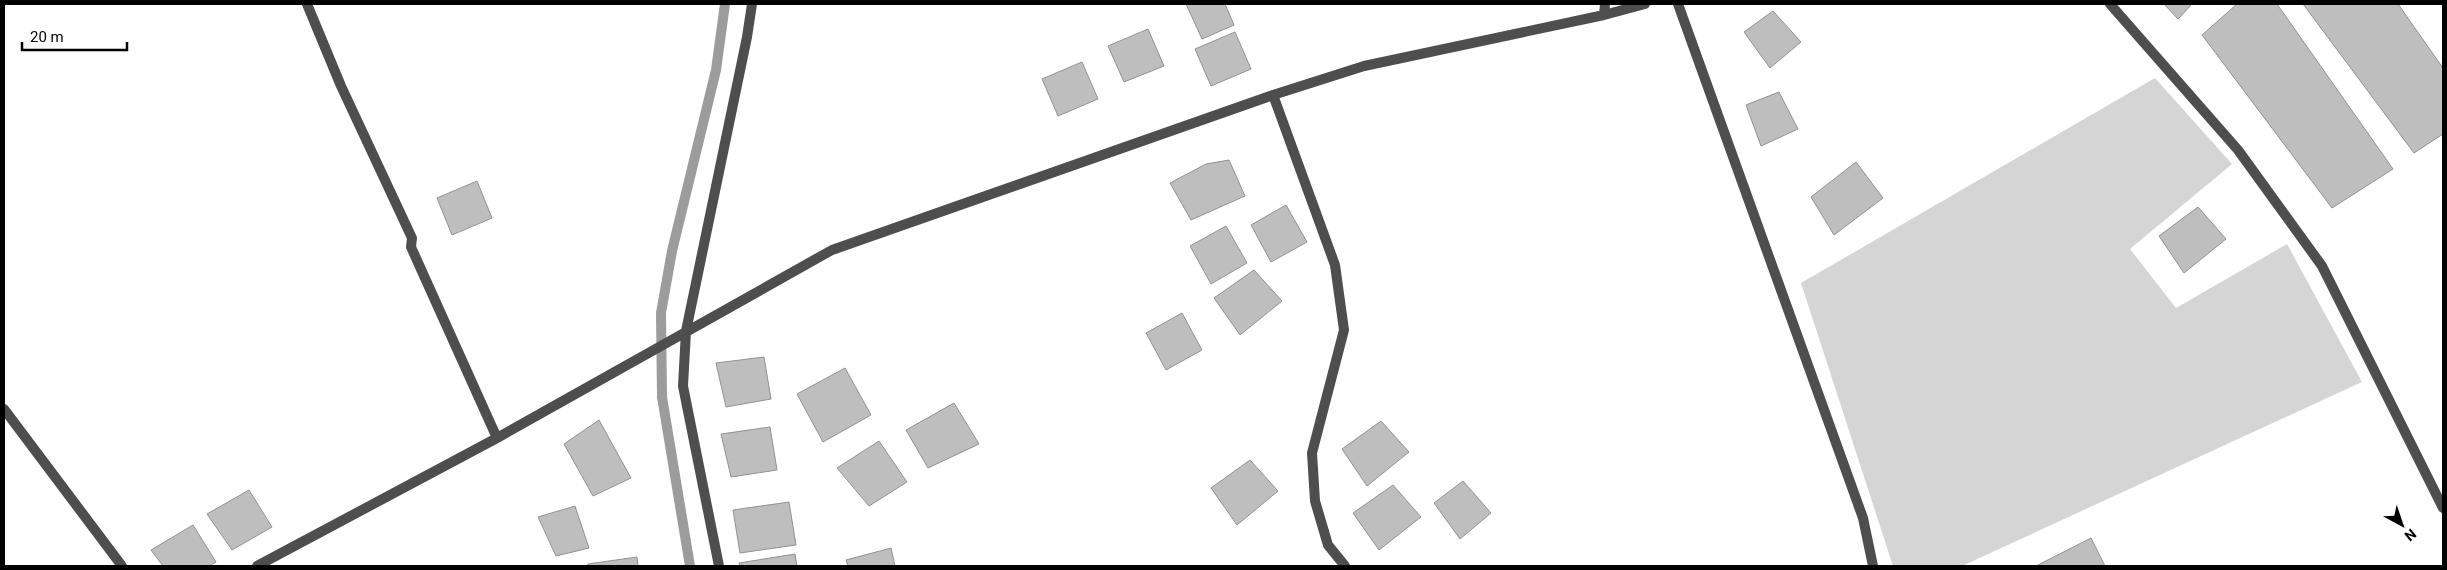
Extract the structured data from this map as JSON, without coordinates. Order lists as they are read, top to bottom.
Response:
{
  "scale_bar": "20 m",
  "north": "bottom right"
}
